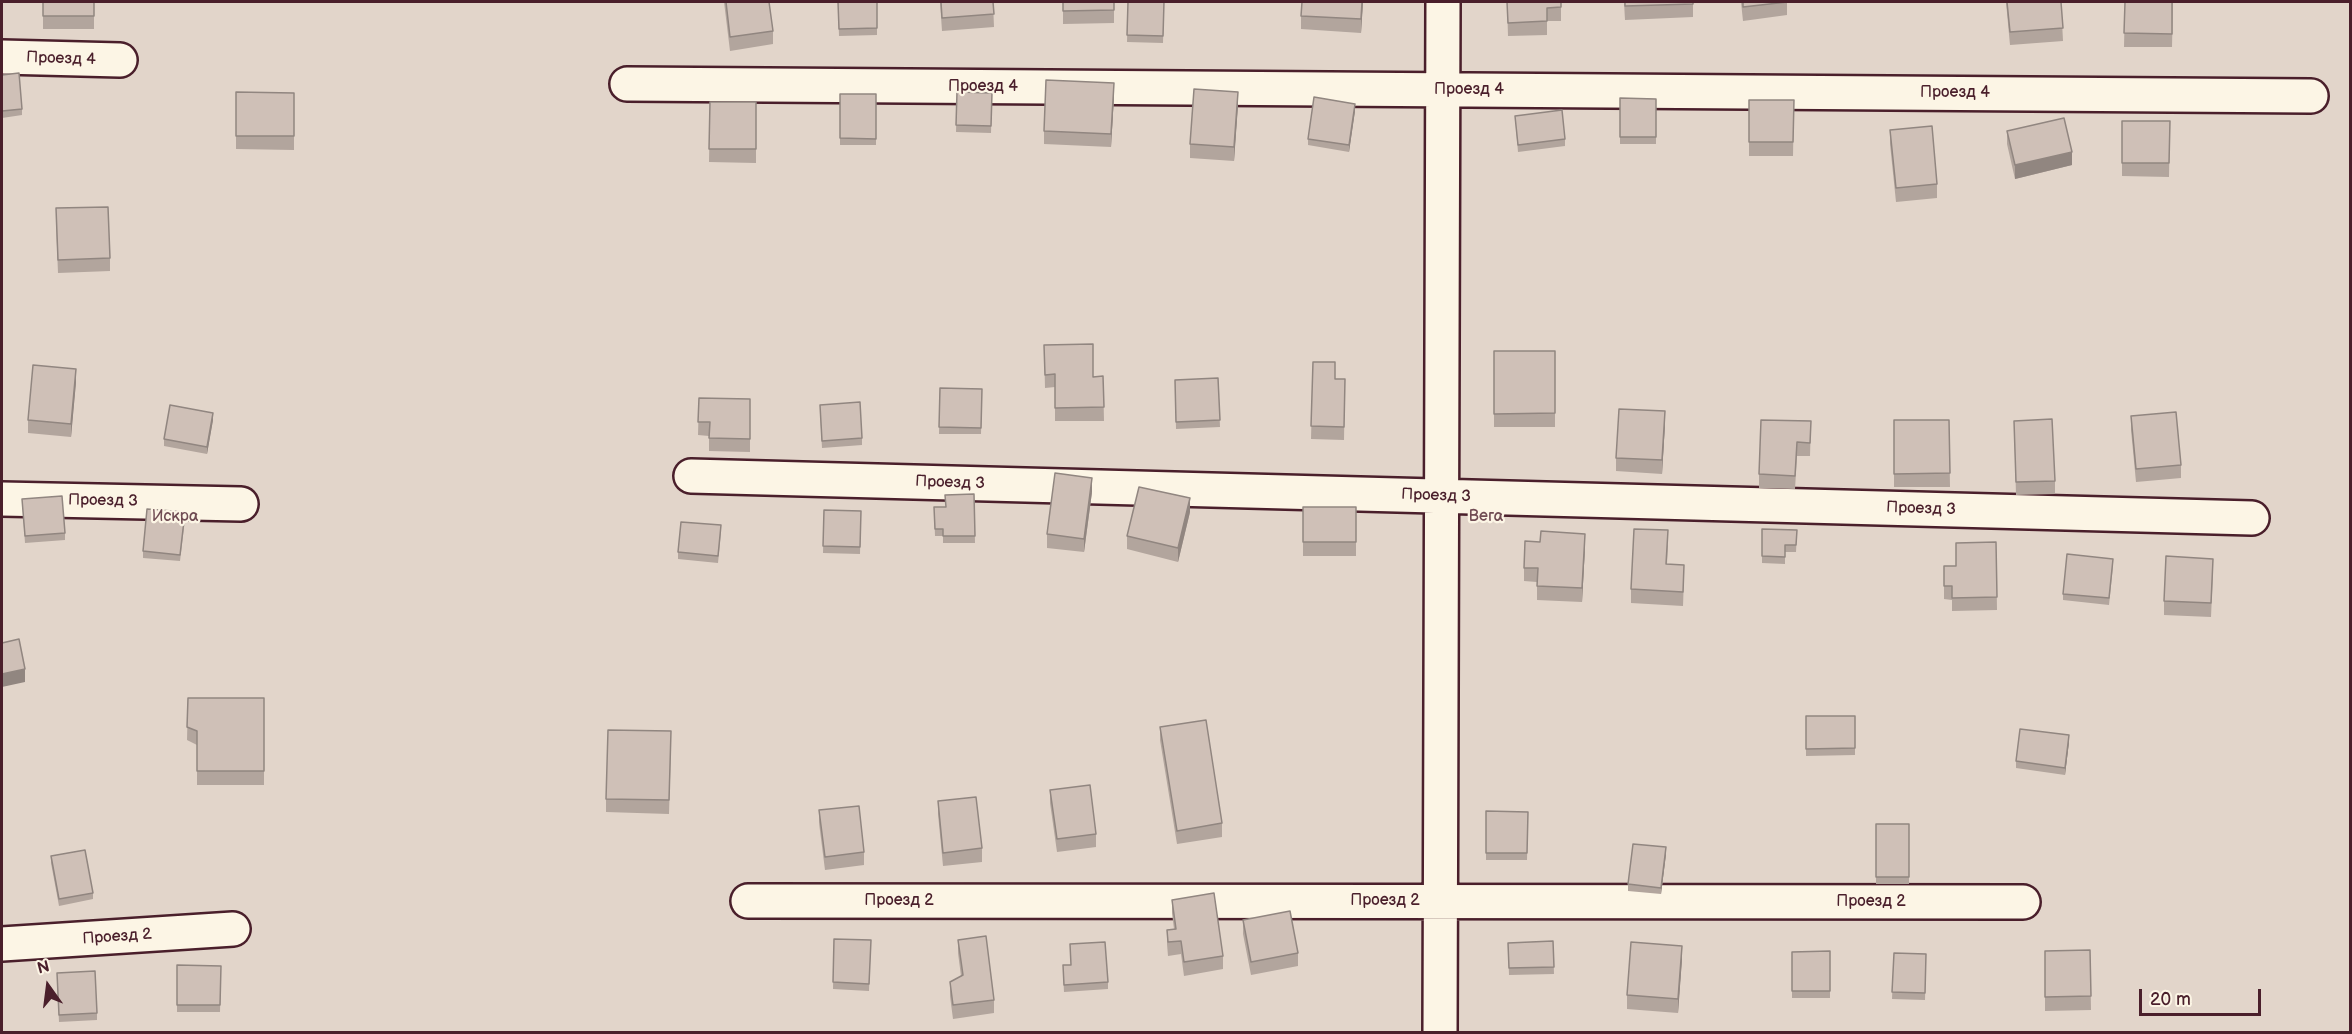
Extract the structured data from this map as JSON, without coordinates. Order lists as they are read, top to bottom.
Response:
{
  "streets": {
    "street": ["Проезд 4", "Проезд 3", "Проезд 2"]
  },
  "parks": ["Искра", "Вега"],
  "scale_bar": "20 m",
  "north": "top"
}
